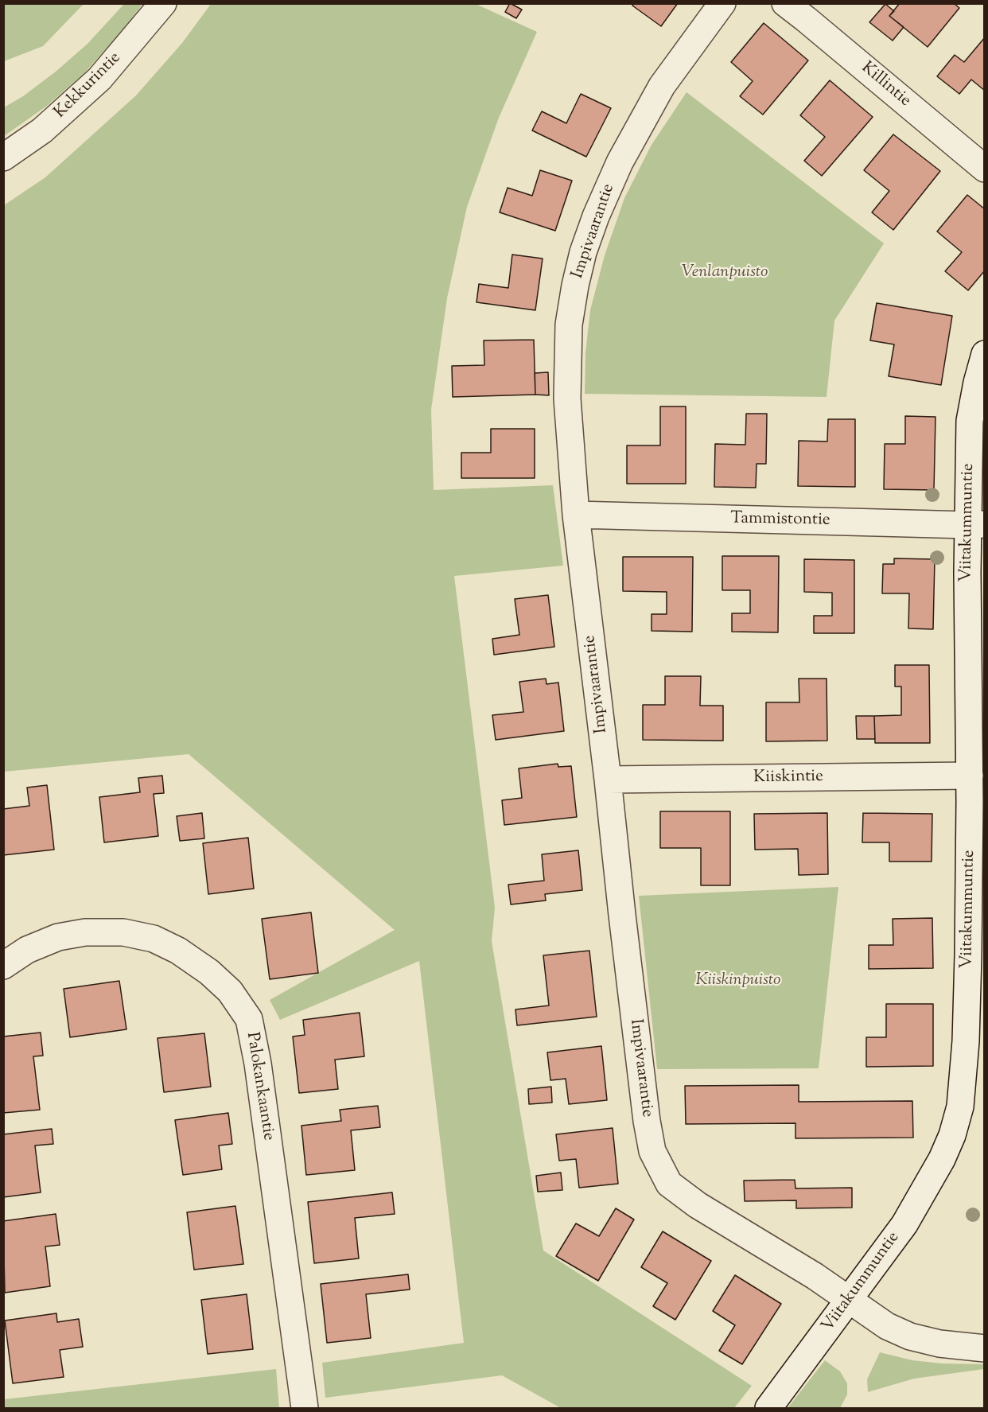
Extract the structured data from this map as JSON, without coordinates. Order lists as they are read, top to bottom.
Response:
{
  "streets": {
    "street": [
      "Killintie",
      "Kekkurintie",
      "Impivaarantie",
      "Tammistontie",
      "Viitakummuntie",
      "Kiiskintie",
      "Palokankaantie"
    ]
  },
  "crossings": [
    ["Impivaarantie", "Tammistontie"],
    ["Impivaarantie", "Viitakummuntie"],
    ["Impivaarantie", "Kiiskintie"],
    ["Tammistontie", "Viitakummuntie"],
    ["Viitakummuntie", "Kiiskintie"]
  ],
  "parks": ["Venlanpuisto", "Kiiskinpuisto"]
}
